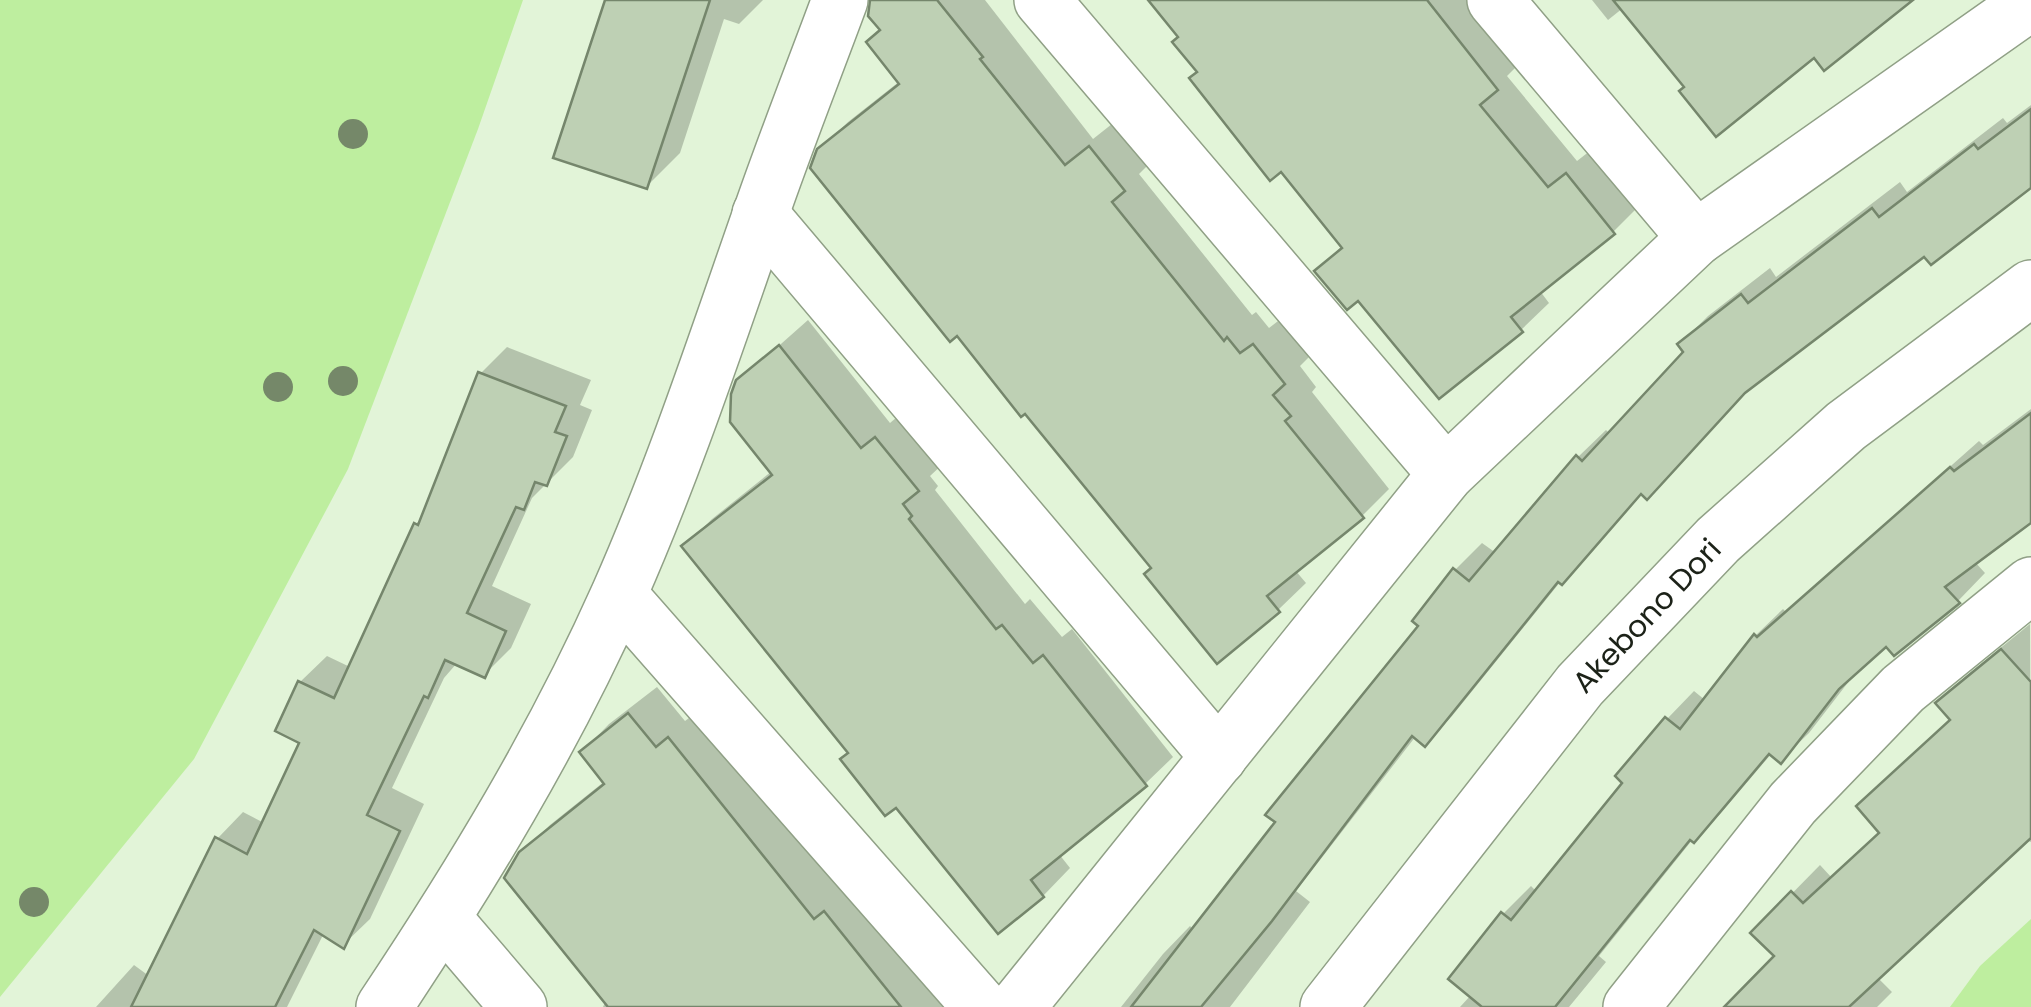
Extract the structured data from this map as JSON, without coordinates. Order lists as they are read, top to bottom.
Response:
{
  "streets": {
    "street": ["Akebono Dori"]
  }
}
